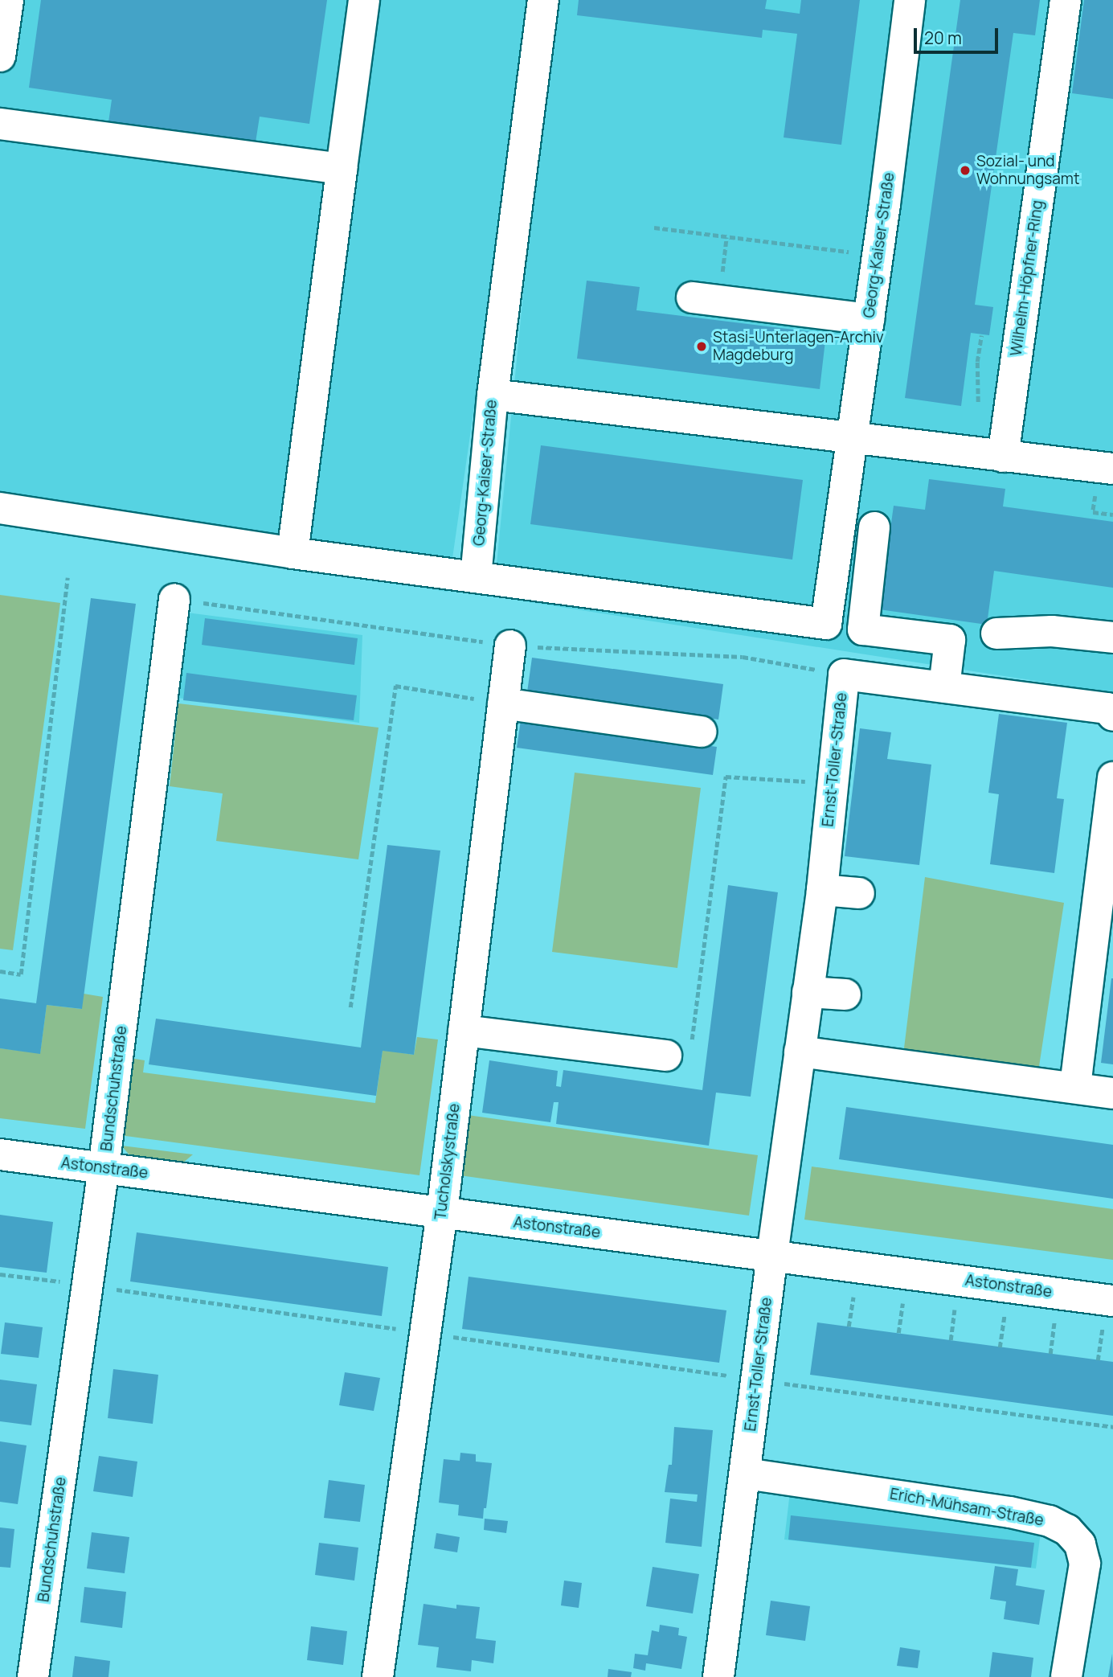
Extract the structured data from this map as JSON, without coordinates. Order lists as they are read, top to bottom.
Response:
{
  "streets": {
    "street": [
      "Georg-Kaiser-Straße",
      "Wilhelm-Höpfner-Ring",
      "Ernst-Toller-Straße",
      "Bundschuhstraße",
      "Tucholskystraße",
      "Astonstraße",
      "Erich-Mühsam-Straße"
    ]
  },
  "crossings": [
    ["Ernst-Toller-Straße", "Astonstraße"],
    ["Ernst-Toller-Straße", "Erich-Mühsam-Straße"],
    ["Bundschuhstraße", "Astonstraße"],
    ["Tucholskystraße", "Astonstraße"]
  ],
  "places": ["Sozial- und Wohnungsamt", "Stasi-Unterlagen-Archiv Magdeburg"],
  "scale_bar": "20 m"
}
